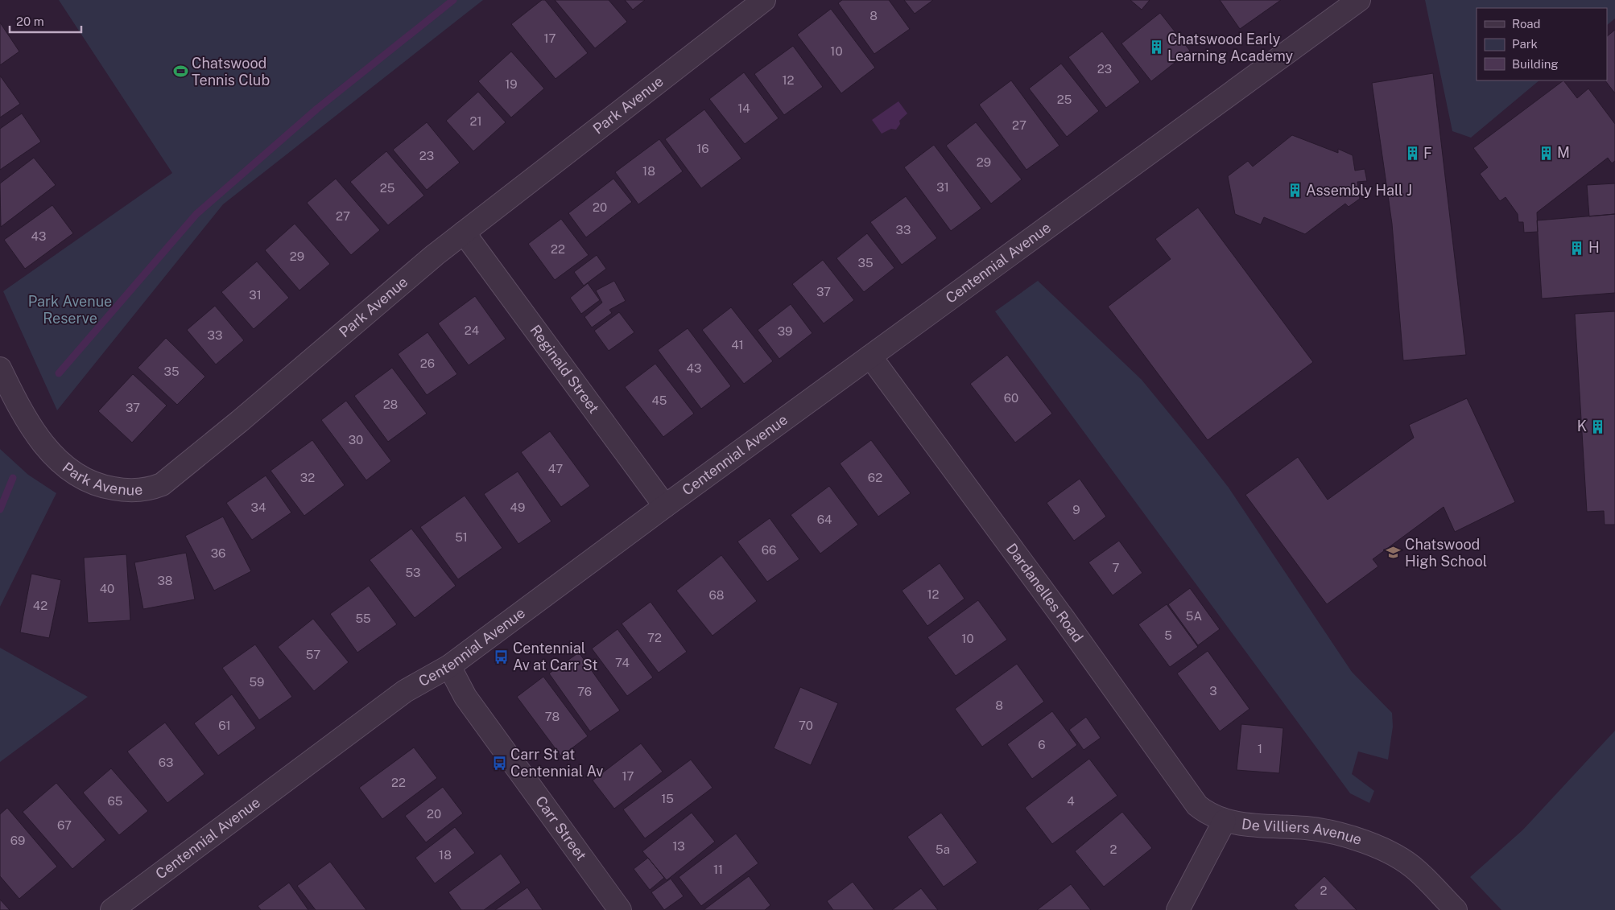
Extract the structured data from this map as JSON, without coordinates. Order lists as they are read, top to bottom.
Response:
{
  "streets": {
    "street": [
      "Park Avenue",
      "Centennial Avenue",
      "Reginald Street",
      "Dardanelles Road",
      "Carr Street",
      "De Villiers Avenue"
    ]
  },
  "crossings": [
    ["Park Avenue", "Reginald Street"],
    ["Centennial Avenue", "Reginald Street"],
    ["Centennial Avenue", "Dardanelles Road"],
    ["Centennial Avenue", "Carr Street"],
    ["Dardanelles Road", "De Villiers Avenue"]
  ],
  "parks": ["Park Avenue Reserve"],
  "places": {
    "building": [
      "Chatswood Early Learning Academy",
      "M",
      "F",
      "Assembly Hall J",
      "H",
      "K"
    ],
    "sports": ["Chatswood Tennis Club"],
    "school or university": ["Chatswood High School"],
    "bus stop": ["Centennial Av at Carr St", "Carr St at Centennial Av"]
  },
  "house_numbers": [
    "8",
    "17",
    "10",
    "23",
    "12",
    "19",
    "25",
    "14",
    "21",
    "27",
    "16",
    "23",
    "29",
    "18",
    "31",
    "25",
    "20",
    "27",
    "33",
    "43",
    "22",
    "29",
    "35",
    "37",
    "31",
    "24",
    "39",
    "33",
    "41",
    "26",
    "43",
    "35",
    "60",
    "45",
    "28",
    "37",
    "30",
    "47",
    "32",
    "62",
    "34",
    "49",
    "9",
    "64",
    "51",
    "66",
    "36",
    "7",
    "53",
    "38",
    "40",
    "12",
    "68",
    "42",
    "5A",
    "55",
    "5",
    "72",
    "10",
    "57",
    "74",
    "59",
    "3",
    "76",
    "8",
    "78",
    "61",
    "70",
    "6",
    "1",
    "63",
    "17",
    "22",
    "15",
    "65",
    "4",
    "20",
    "67",
    "69",
    "13",
    "5a",
    "2",
    "18",
    "11",
    "2"
  ],
  "legend": ["Road", "Park", "Building"],
  "scale_bar": "20 m"
}
